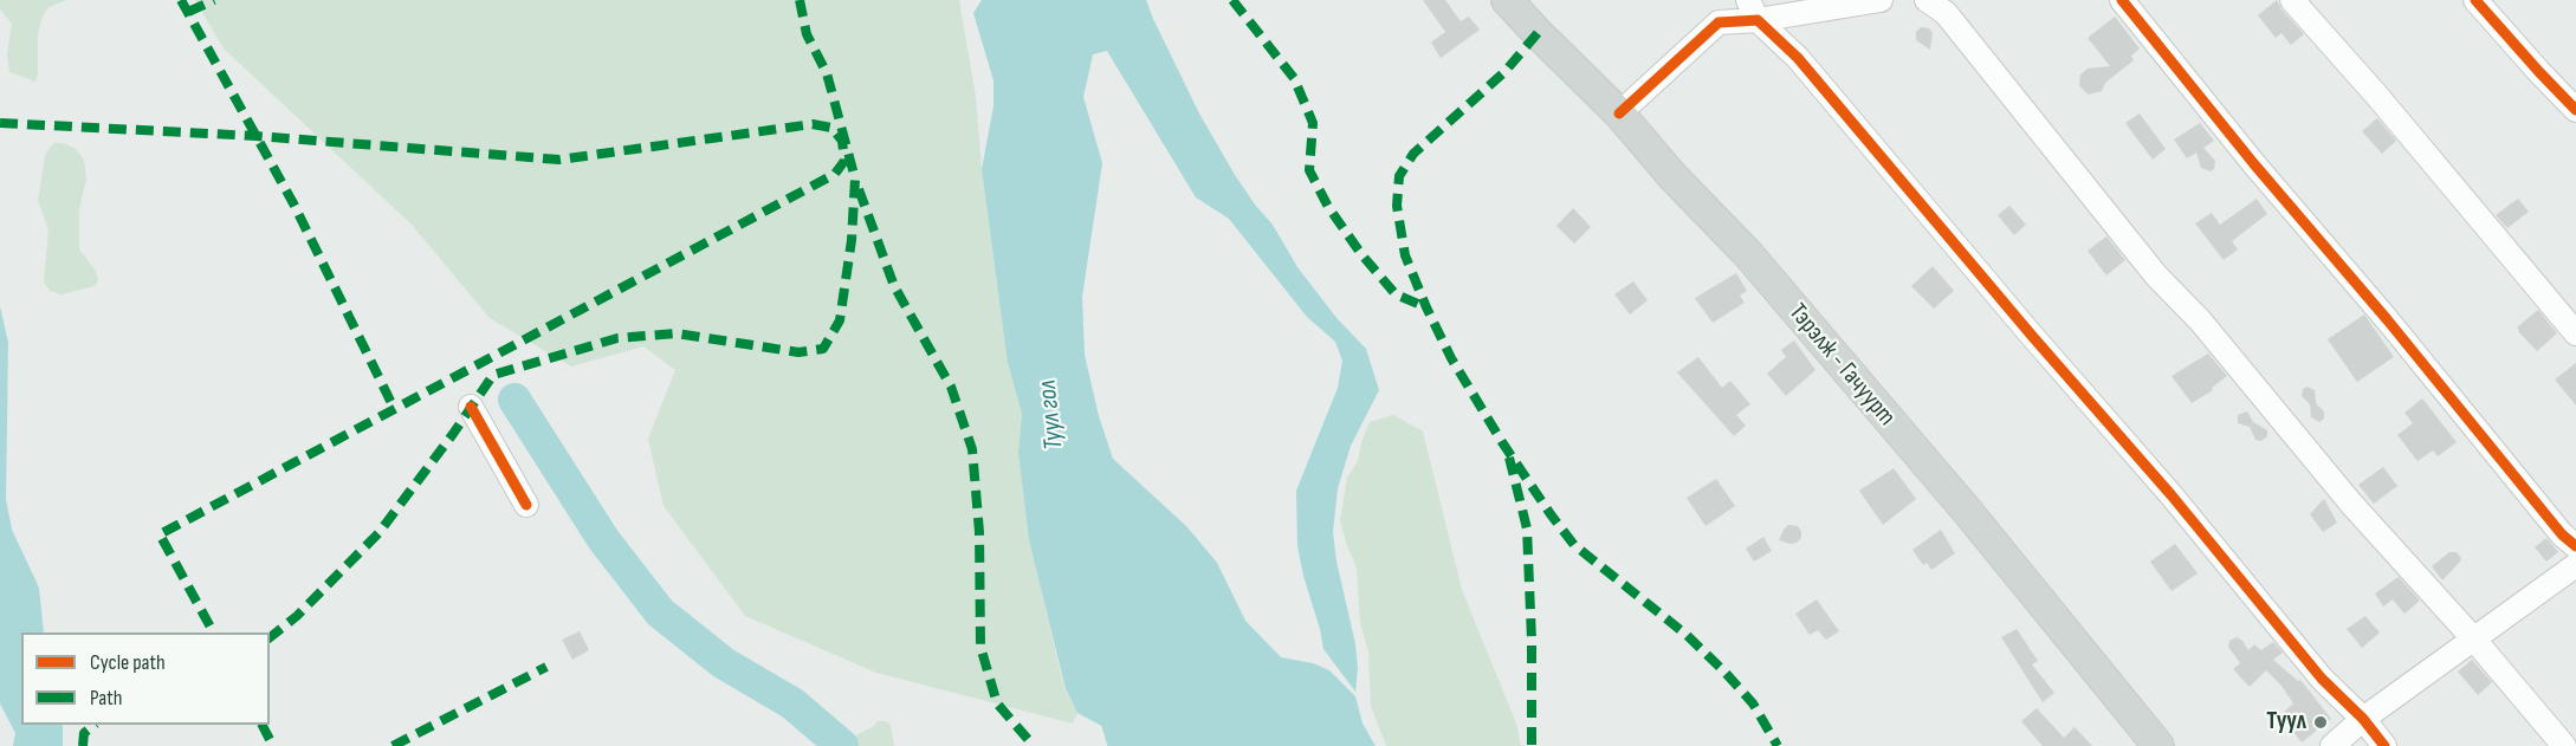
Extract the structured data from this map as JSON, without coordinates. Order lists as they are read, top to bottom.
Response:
{
  "streets": {
    "main road": ["Тэрэлж - Гачуурт"]
  },
  "water": ["Туул гол"],
  "places": ["Туул"],
  "legend": ["Cycle path", "Path"]
}
